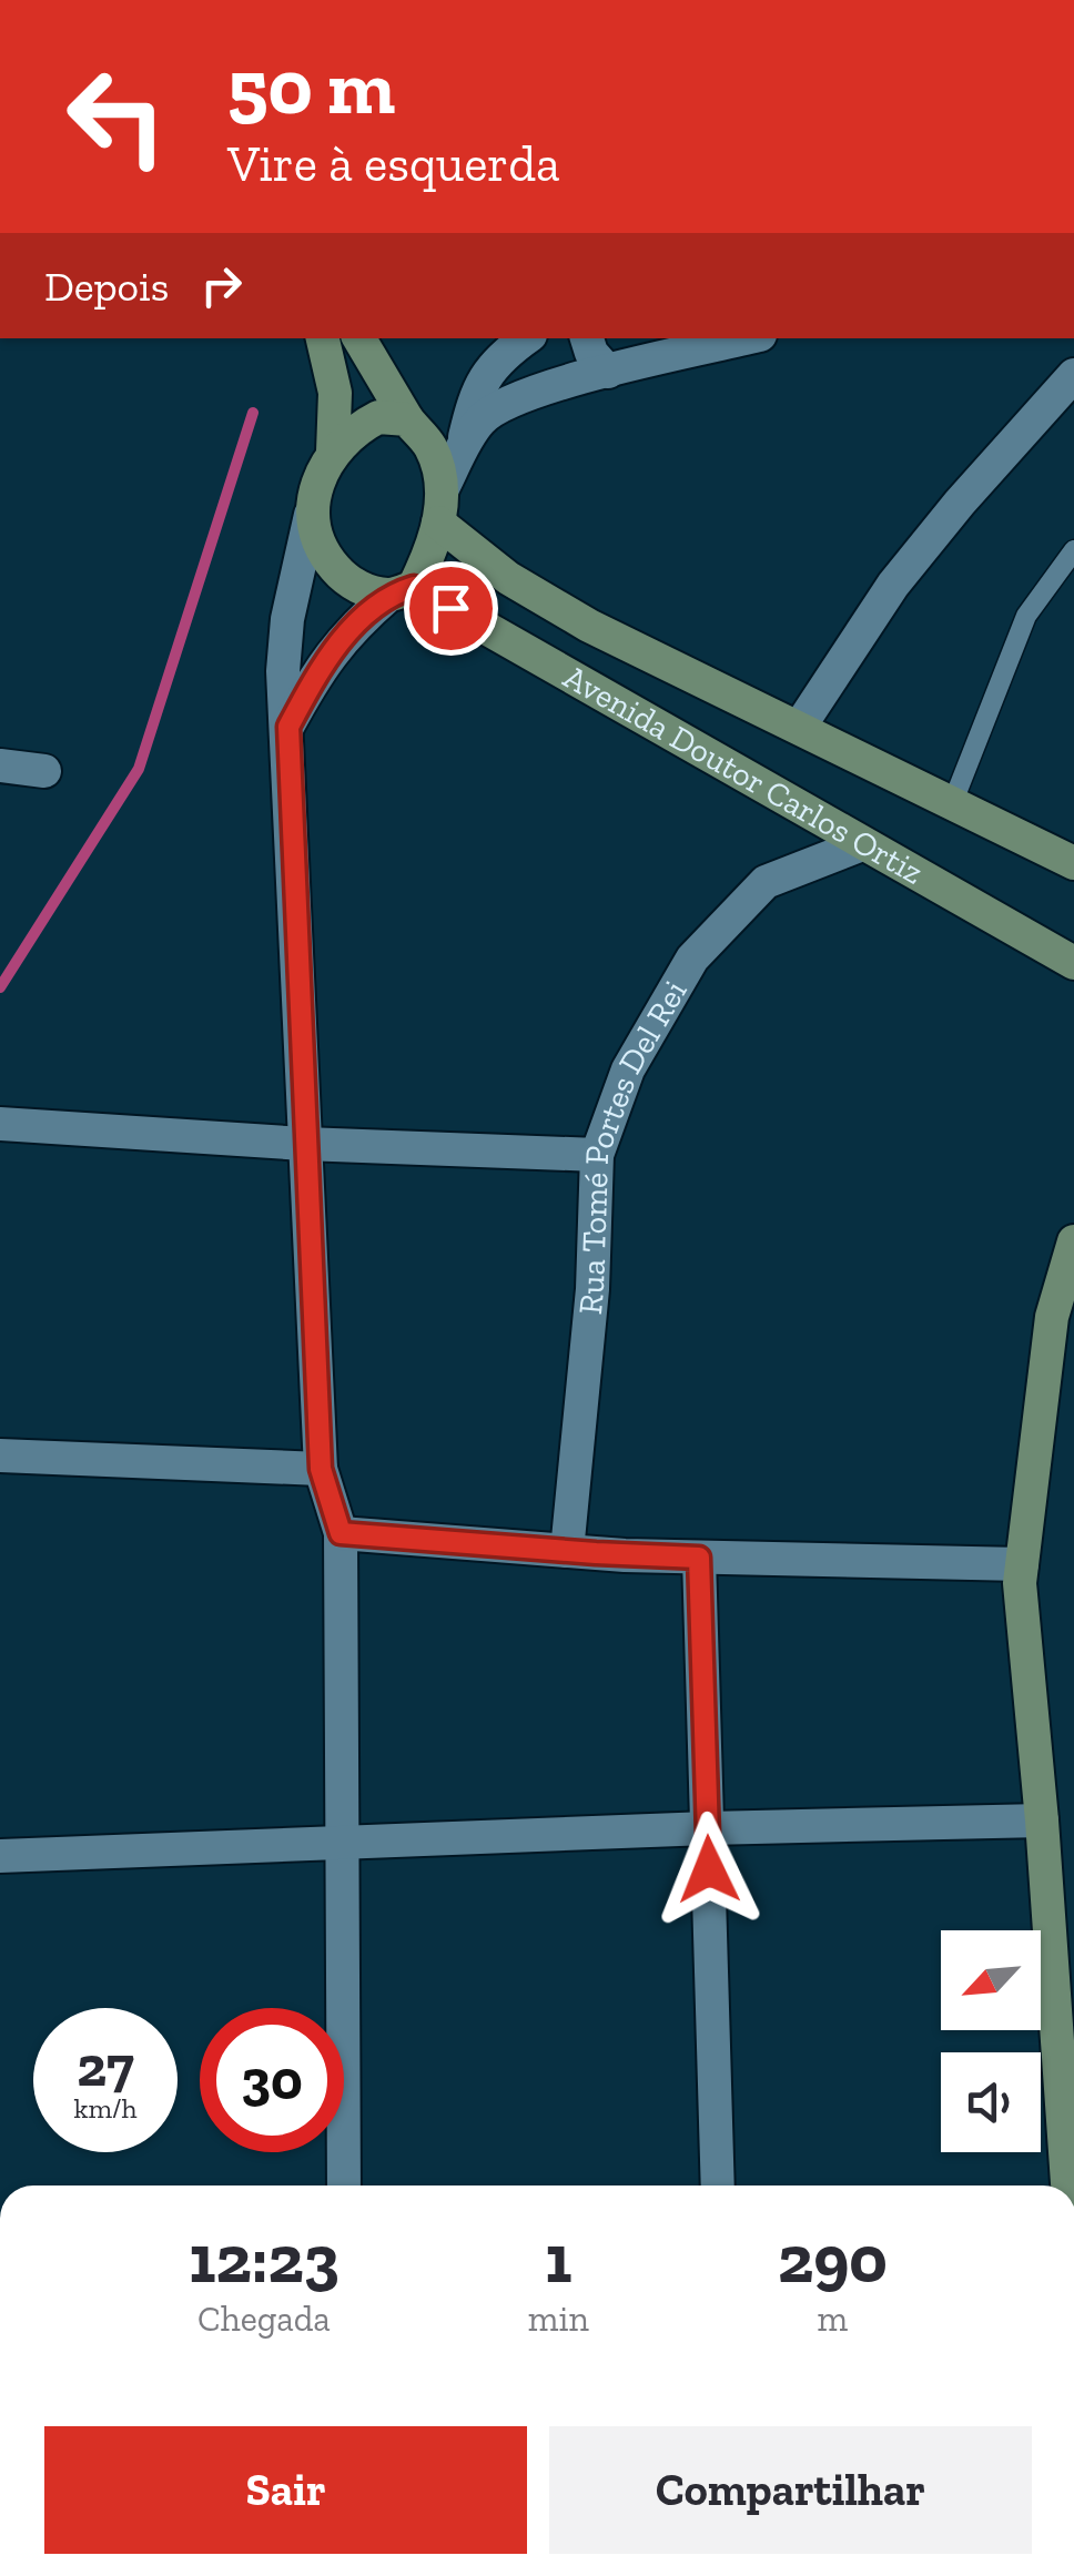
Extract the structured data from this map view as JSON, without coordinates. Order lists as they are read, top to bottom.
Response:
{
  "streets": {
    "main road": ["Avenida Doutor Carlos Ortiz"],
    "street": ["Rua Tomé Portes Del Rei"]
  },
  "crossings": [
    ["Avenida Doutor Carlos Ortiz", "Rua Tomé Portes Del Rei"]
  ],
  "north": "bottom left",
  "page": {
    "turn": ["50 m", "Vire à esquerda"],
    "then": "Depois",
    "speed": "27 km/h",
    "limit": "30",
    "eta": [
      "12:23",
      "Chegada",
      "1",
      "min",
      "290",
      "m"
    ],
    "buttons": ["Sair", "Compartilhar"]
  }
}
